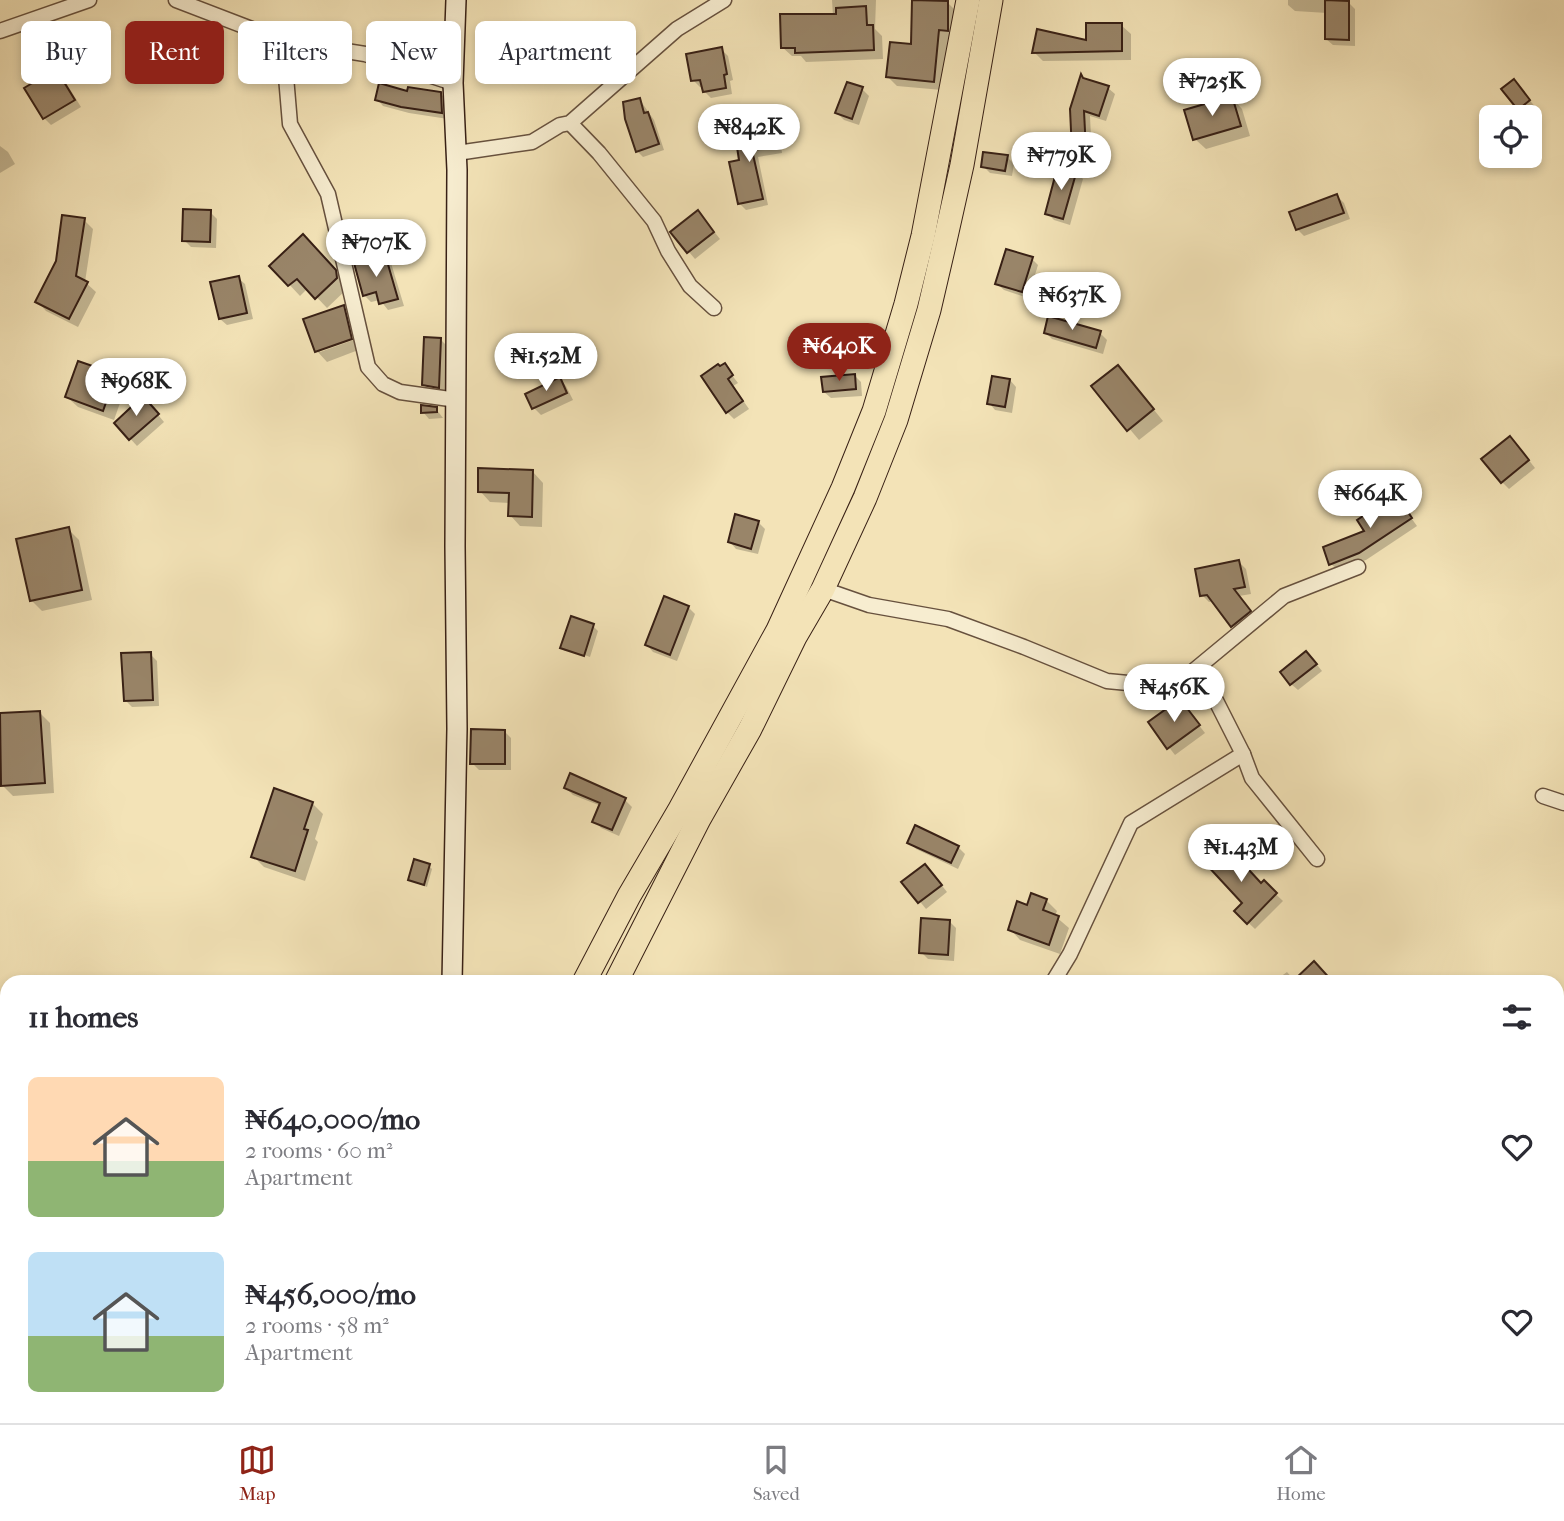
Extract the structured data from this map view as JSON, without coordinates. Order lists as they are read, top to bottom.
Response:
{
  "page": {
    "chip": [
      "Buy",
      "Rent",
      "Filters",
      "New",
      "Apartment"
    ],
    "price": [
      "₦725K",
      "₦842K",
      "₦779K",
      "₦707K",
      "₦637K",
      "₦640K",
      "₦1.52M",
      "₦968K",
      "₦664K",
      "₦456K",
      "₦1.43M"
    ],
    "heading": "11 homes",
    "list": [
      {
        "name": "₦640,000/mo",
        "note": "2 rooms · 60 m² · Apartment"
      },
      {
        "name": "₦456,000/mo",
        "note": "2 rooms · 58 m² · Apartment"
      }
    ],
    "tabs": ["Map", "Saved", "Home"]
  }
}
